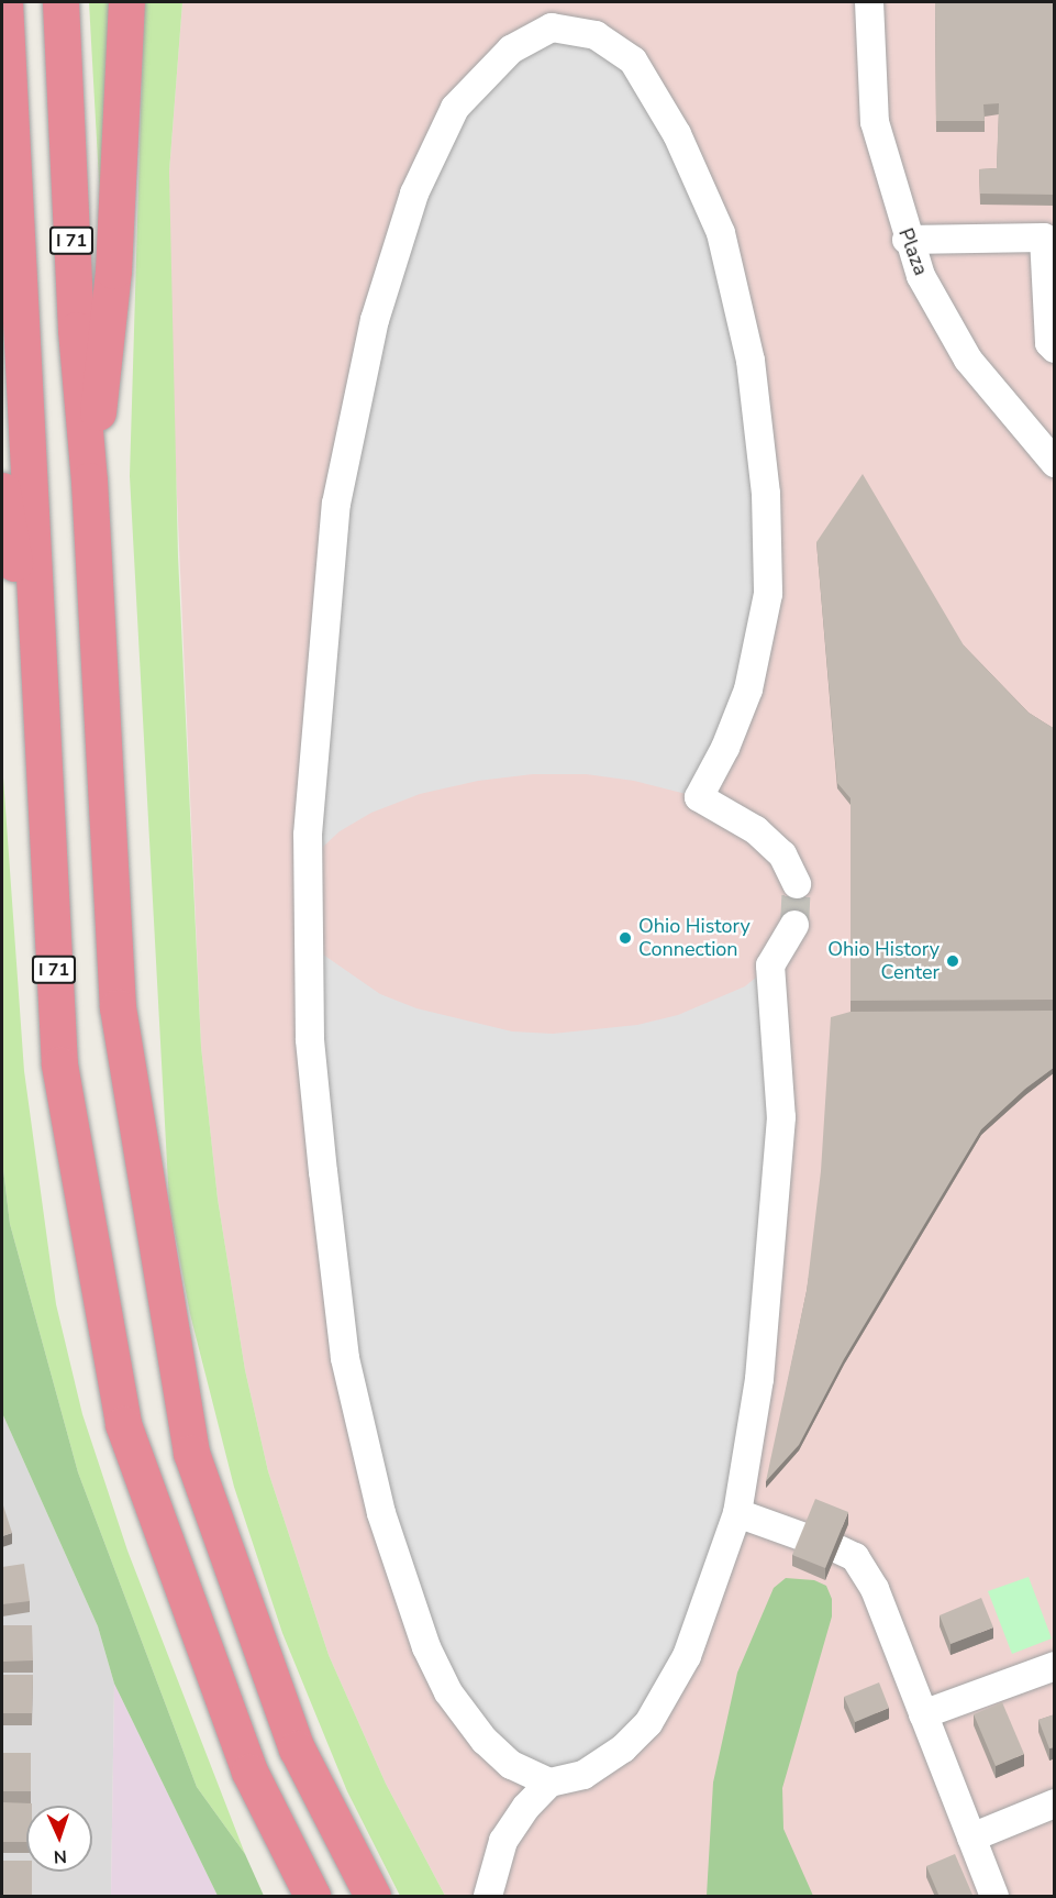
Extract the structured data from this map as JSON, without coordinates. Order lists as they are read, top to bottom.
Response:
{
  "streets": {
    "highway": ["I 71"],
    "street": ["Plaza"]
  },
  "places": ["Ohio History Connection", "Ohio History Center"],
  "north": "bottom"
}
